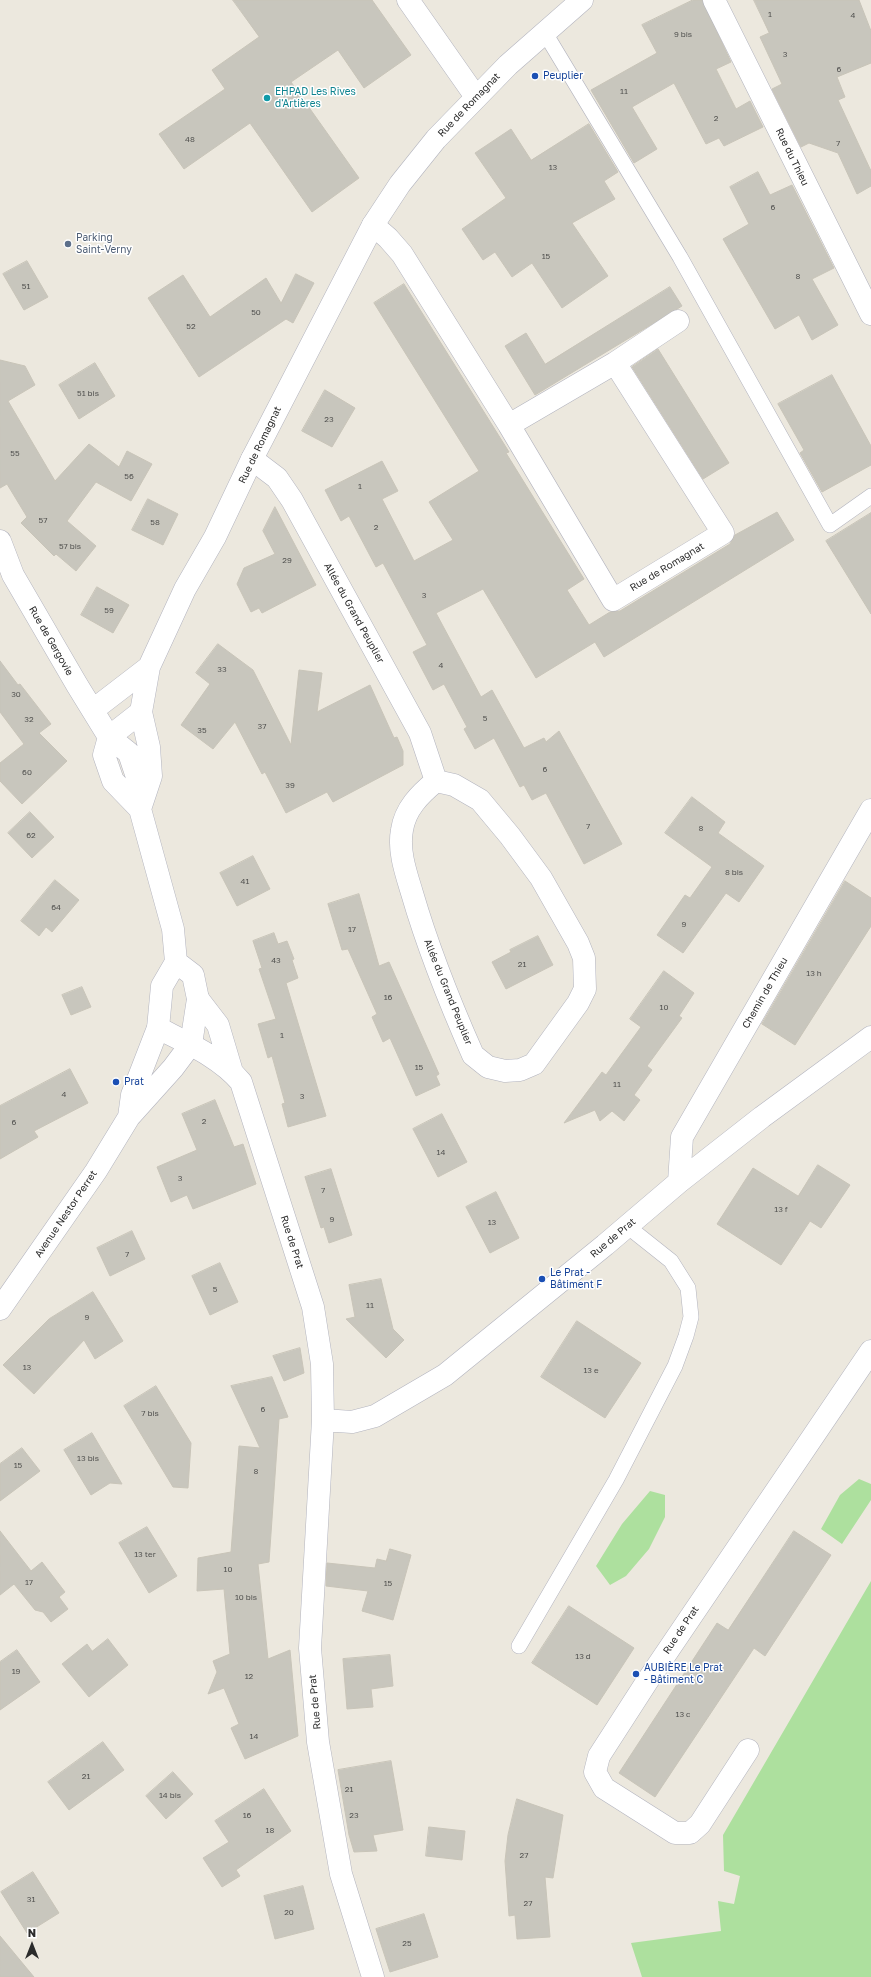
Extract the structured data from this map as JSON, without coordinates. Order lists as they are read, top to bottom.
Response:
{
  "streets": {
    "street": [
      "Rue de Romagnat",
      "Rue du Thieu",
      "Allée du Grand Peuplier",
      "Rue de Gergovie",
      "Chemin de Thieu",
      "Avenue Nestor Perret",
      "Rue de Prat"
    ]
  },
  "crossings": [
    ["Rue de Romagnat", "Allée du Grand Peuplier"],
    ["Rue de Romagnat", "Rue de Gergovie"],
    ["Chemin de Thieu", "Rue de Prat"],
    ["Avenue Nestor Perret", "Rue de Prat"]
  ],
  "places": [
    "Peuplier",
    "EHPAD Les Rives d'Artières",
    "Parking Saint-Verny",
    "Prat",
    "Le Prat - Bâtiment F",
    "AUBIÈRE Le Prat - Bâtiment C"
  ],
  "house_numbers": [
    "1",
    "4",
    "9 bis",
    "3",
    "6",
    "11",
    "2",
    "48",
    "7",
    "13",
    "6",
    "15",
    "8",
    "51",
    "50",
    "52",
    "51 bis",
    "23",
    "55",
    "56",
    "1",
    "57",
    "58",
    "2",
    "57 bis",
    "29",
    "3",
    "59",
    "4",
    "33",
    "30",
    "5",
    "32",
    "37",
    "35",
    "6",
    "60",
    "39",
    "7",
    "8",
    "62",
    "8 bis",
    "41",
    "64",
    "9",
    "17",
    "43",
    "21",
    "13 h",
    "16",
    "10",
    "1",
    "15",
    "11",
    "4",
    "3",
    "2",
    "6",
    "14",
    "3",
    "7",
    "13 f",
    "9",
    "13",
    "7",
    "5",
    "11",
    "9",
    "13",
    "13 e",
    "6",
    "7 bis",
    "13 bis",
    "15",
    "8",
    "13 ter",
    "10",
    "17",
    "15",
    "10 bis",
    "13 d",
    "19",
    "12",
    "13 c",
    "14",
    "21",
    "21",
    "14 bis",
    "16",
    "23",
    "18",
    "27",
    "31",
    "27",
    "20",
    "25"
  ],
  "north": "top"
}
